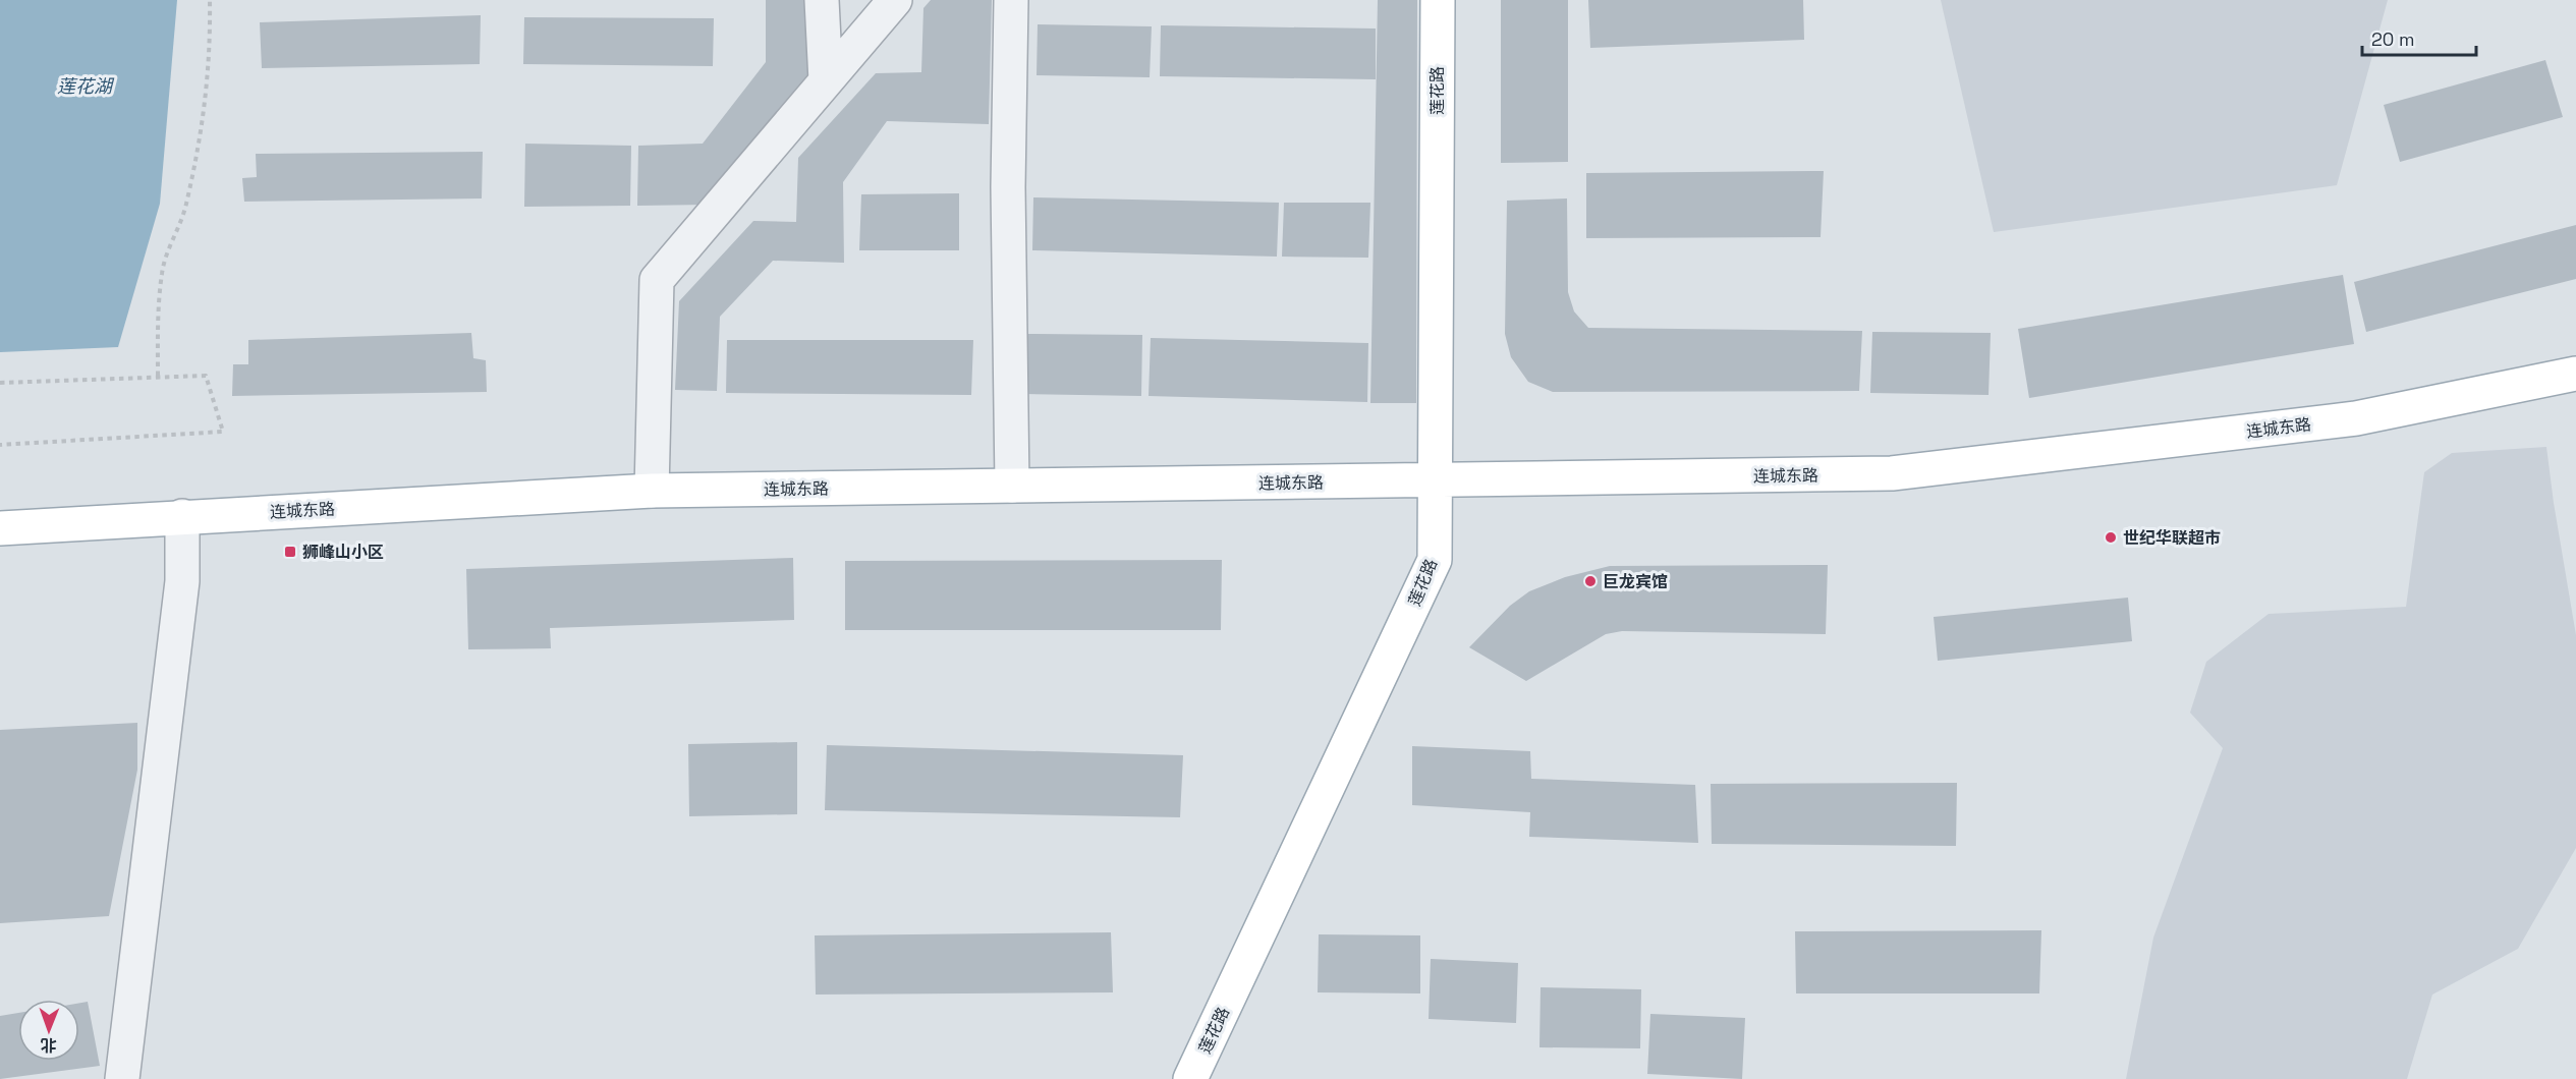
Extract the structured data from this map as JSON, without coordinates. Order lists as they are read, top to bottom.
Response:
{
  "streets": {
    "main road": ["莲花路", "连城东路"]
  },
  "crossings": [
    ["莲花路", "连城东路"]
  ],
  "water": ["莲花湖"],
  "places": {
    "other": ["世纪华联超市", "巨龙宾馆"],
    "transit": ["狮峰山小区"]
  },
  "scale_bar": "20 m",
  "north": "bottom"
}
